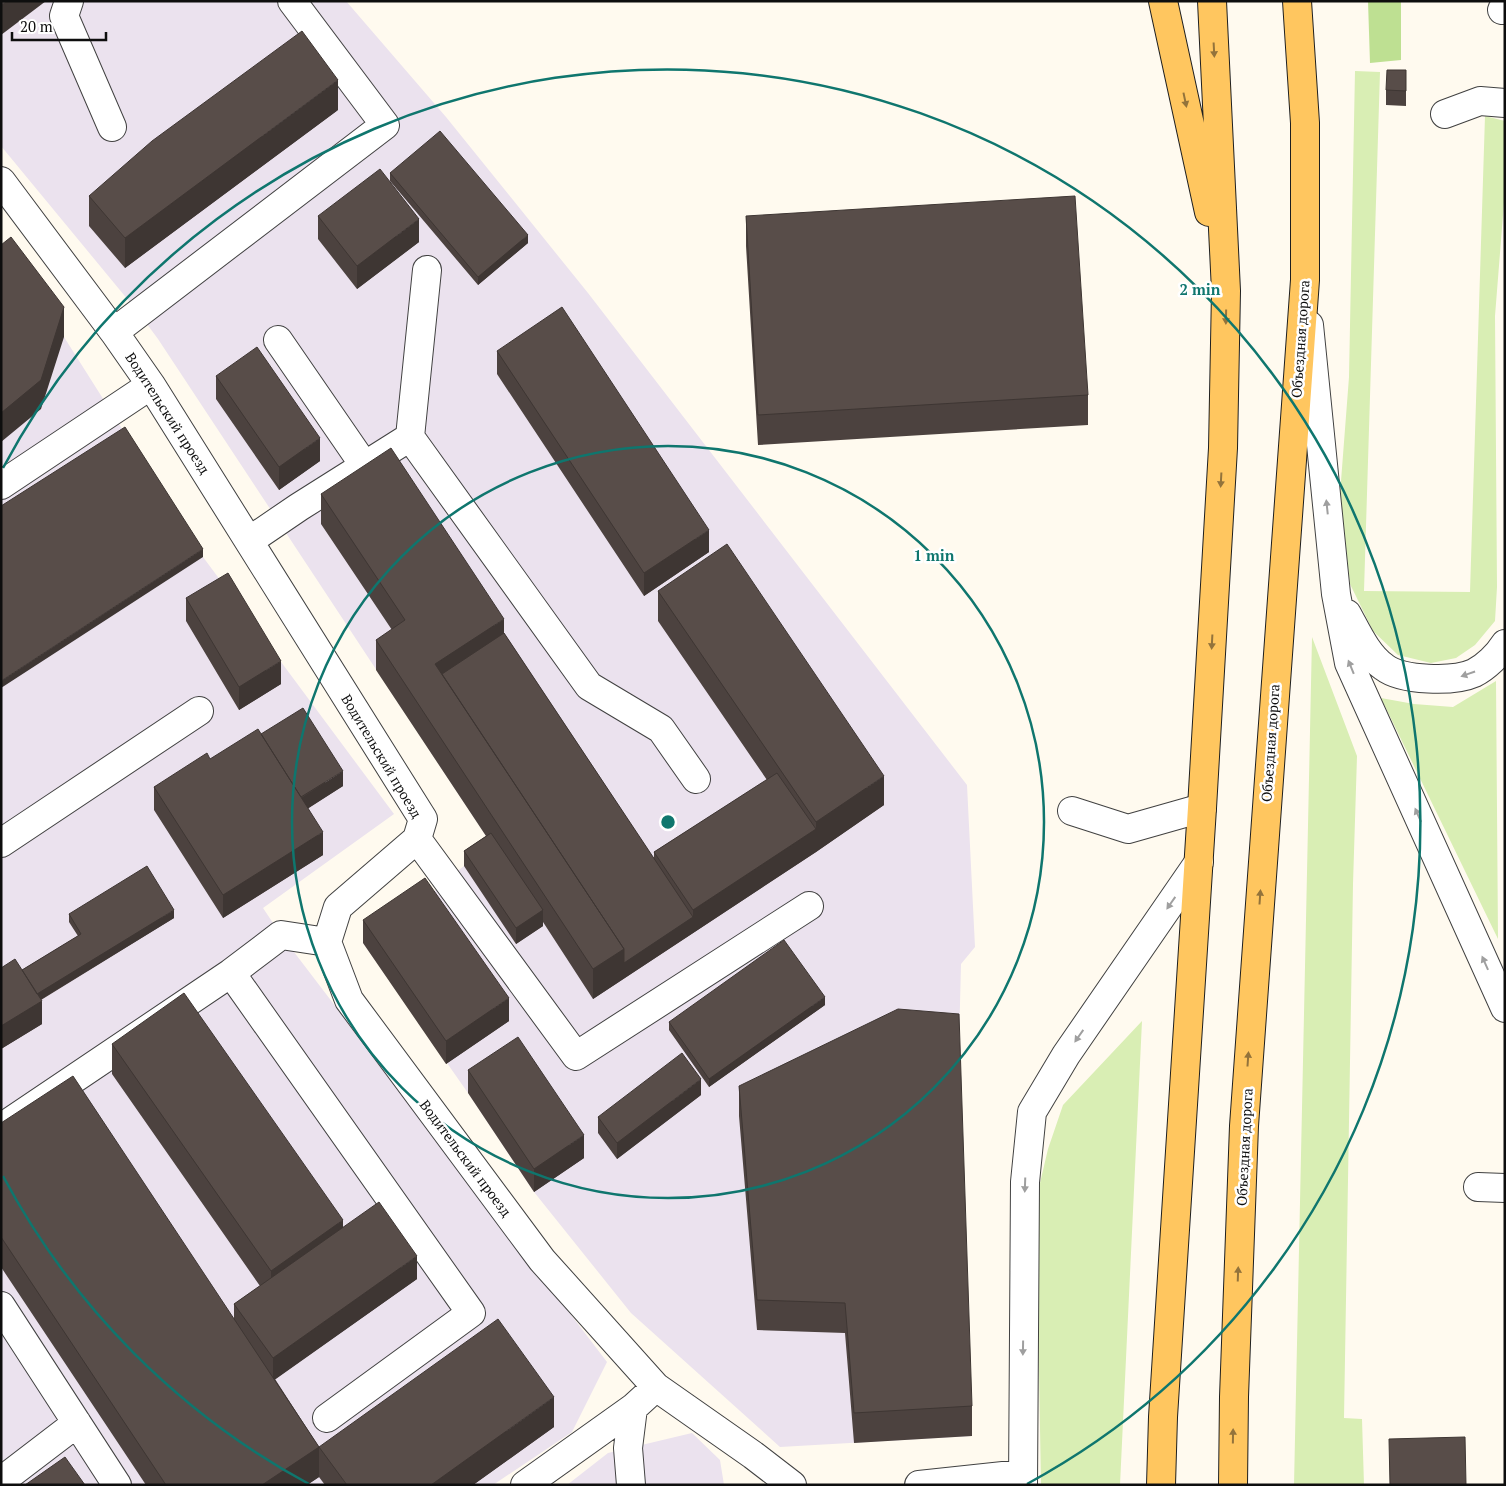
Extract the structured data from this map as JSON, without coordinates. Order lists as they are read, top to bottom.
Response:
{
  "streets": {
    "main road": ["Объездная дорога"],
    "street": ["Водительский проезд"]
  },
  "scale_bar": "20 m",
  "rings": ["2 min", "1 min"]
}
